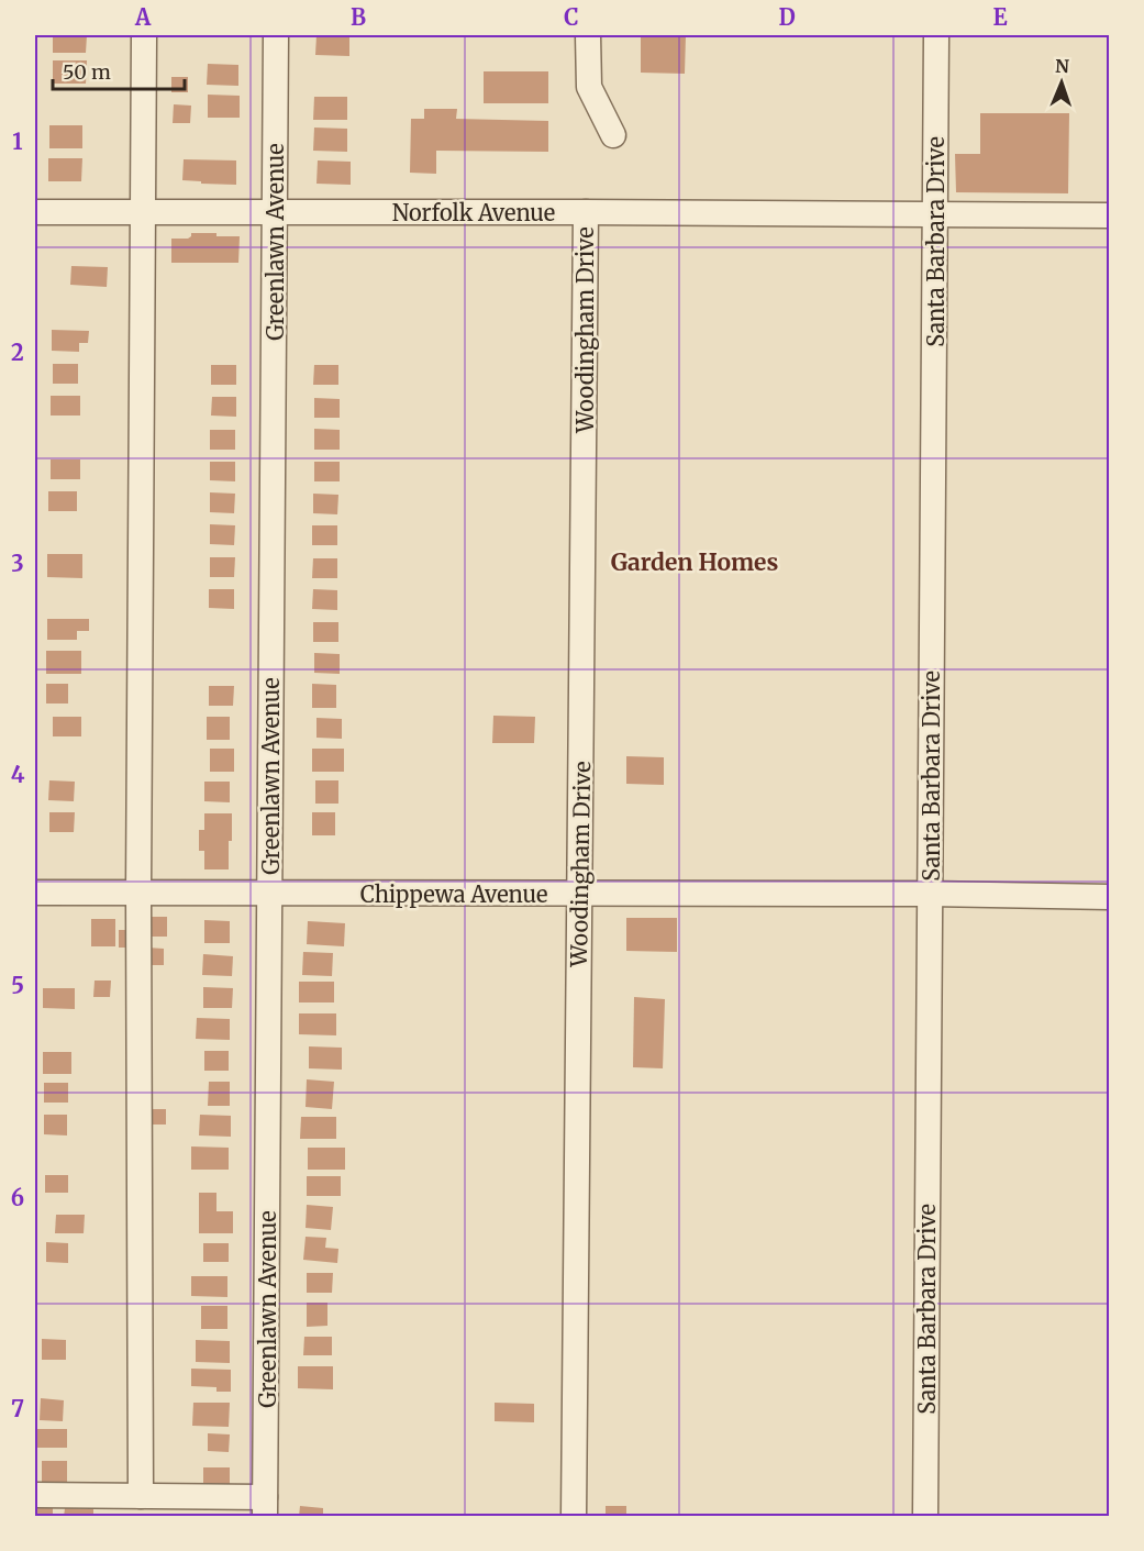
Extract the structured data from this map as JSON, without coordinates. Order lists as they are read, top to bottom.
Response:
{
  "streets": {
    "street": [
      "Norfolk Avenue",
      "Greenlawn Avenue",
      "Santa Barbara Drive",
      "Woodingham Drive",
      "Chippewa Avenue"
    ]
  },
  "crossings": [
    ["Norfolk Avenue", "Greenlawn Avenue"],
    ["Norfolk Avenue", "Santa Barbara Drive"],
    ["Norfolk Avenue", "Woodingham Drive"],
    ["Greenlawn Avenue", "Chippewa Avenue"],
    ["Santa Barbara Drive", "Chippewa Avenue"],
    ["Woodingham Drive", "Chippewa Avenue"]
  ],
  "districts": ["Garden Homes"],
  "scale_bar": "50 m",
  "north": "top",
  "grid": {
    "columns": [
      "A",
      "B",
      "C",
      "D",
      "E"
    ],
    "rows": [
      "1",
      "2",
      "3",
      "4",
      "5",
      "6",
      "7"
    ]
  }
}
